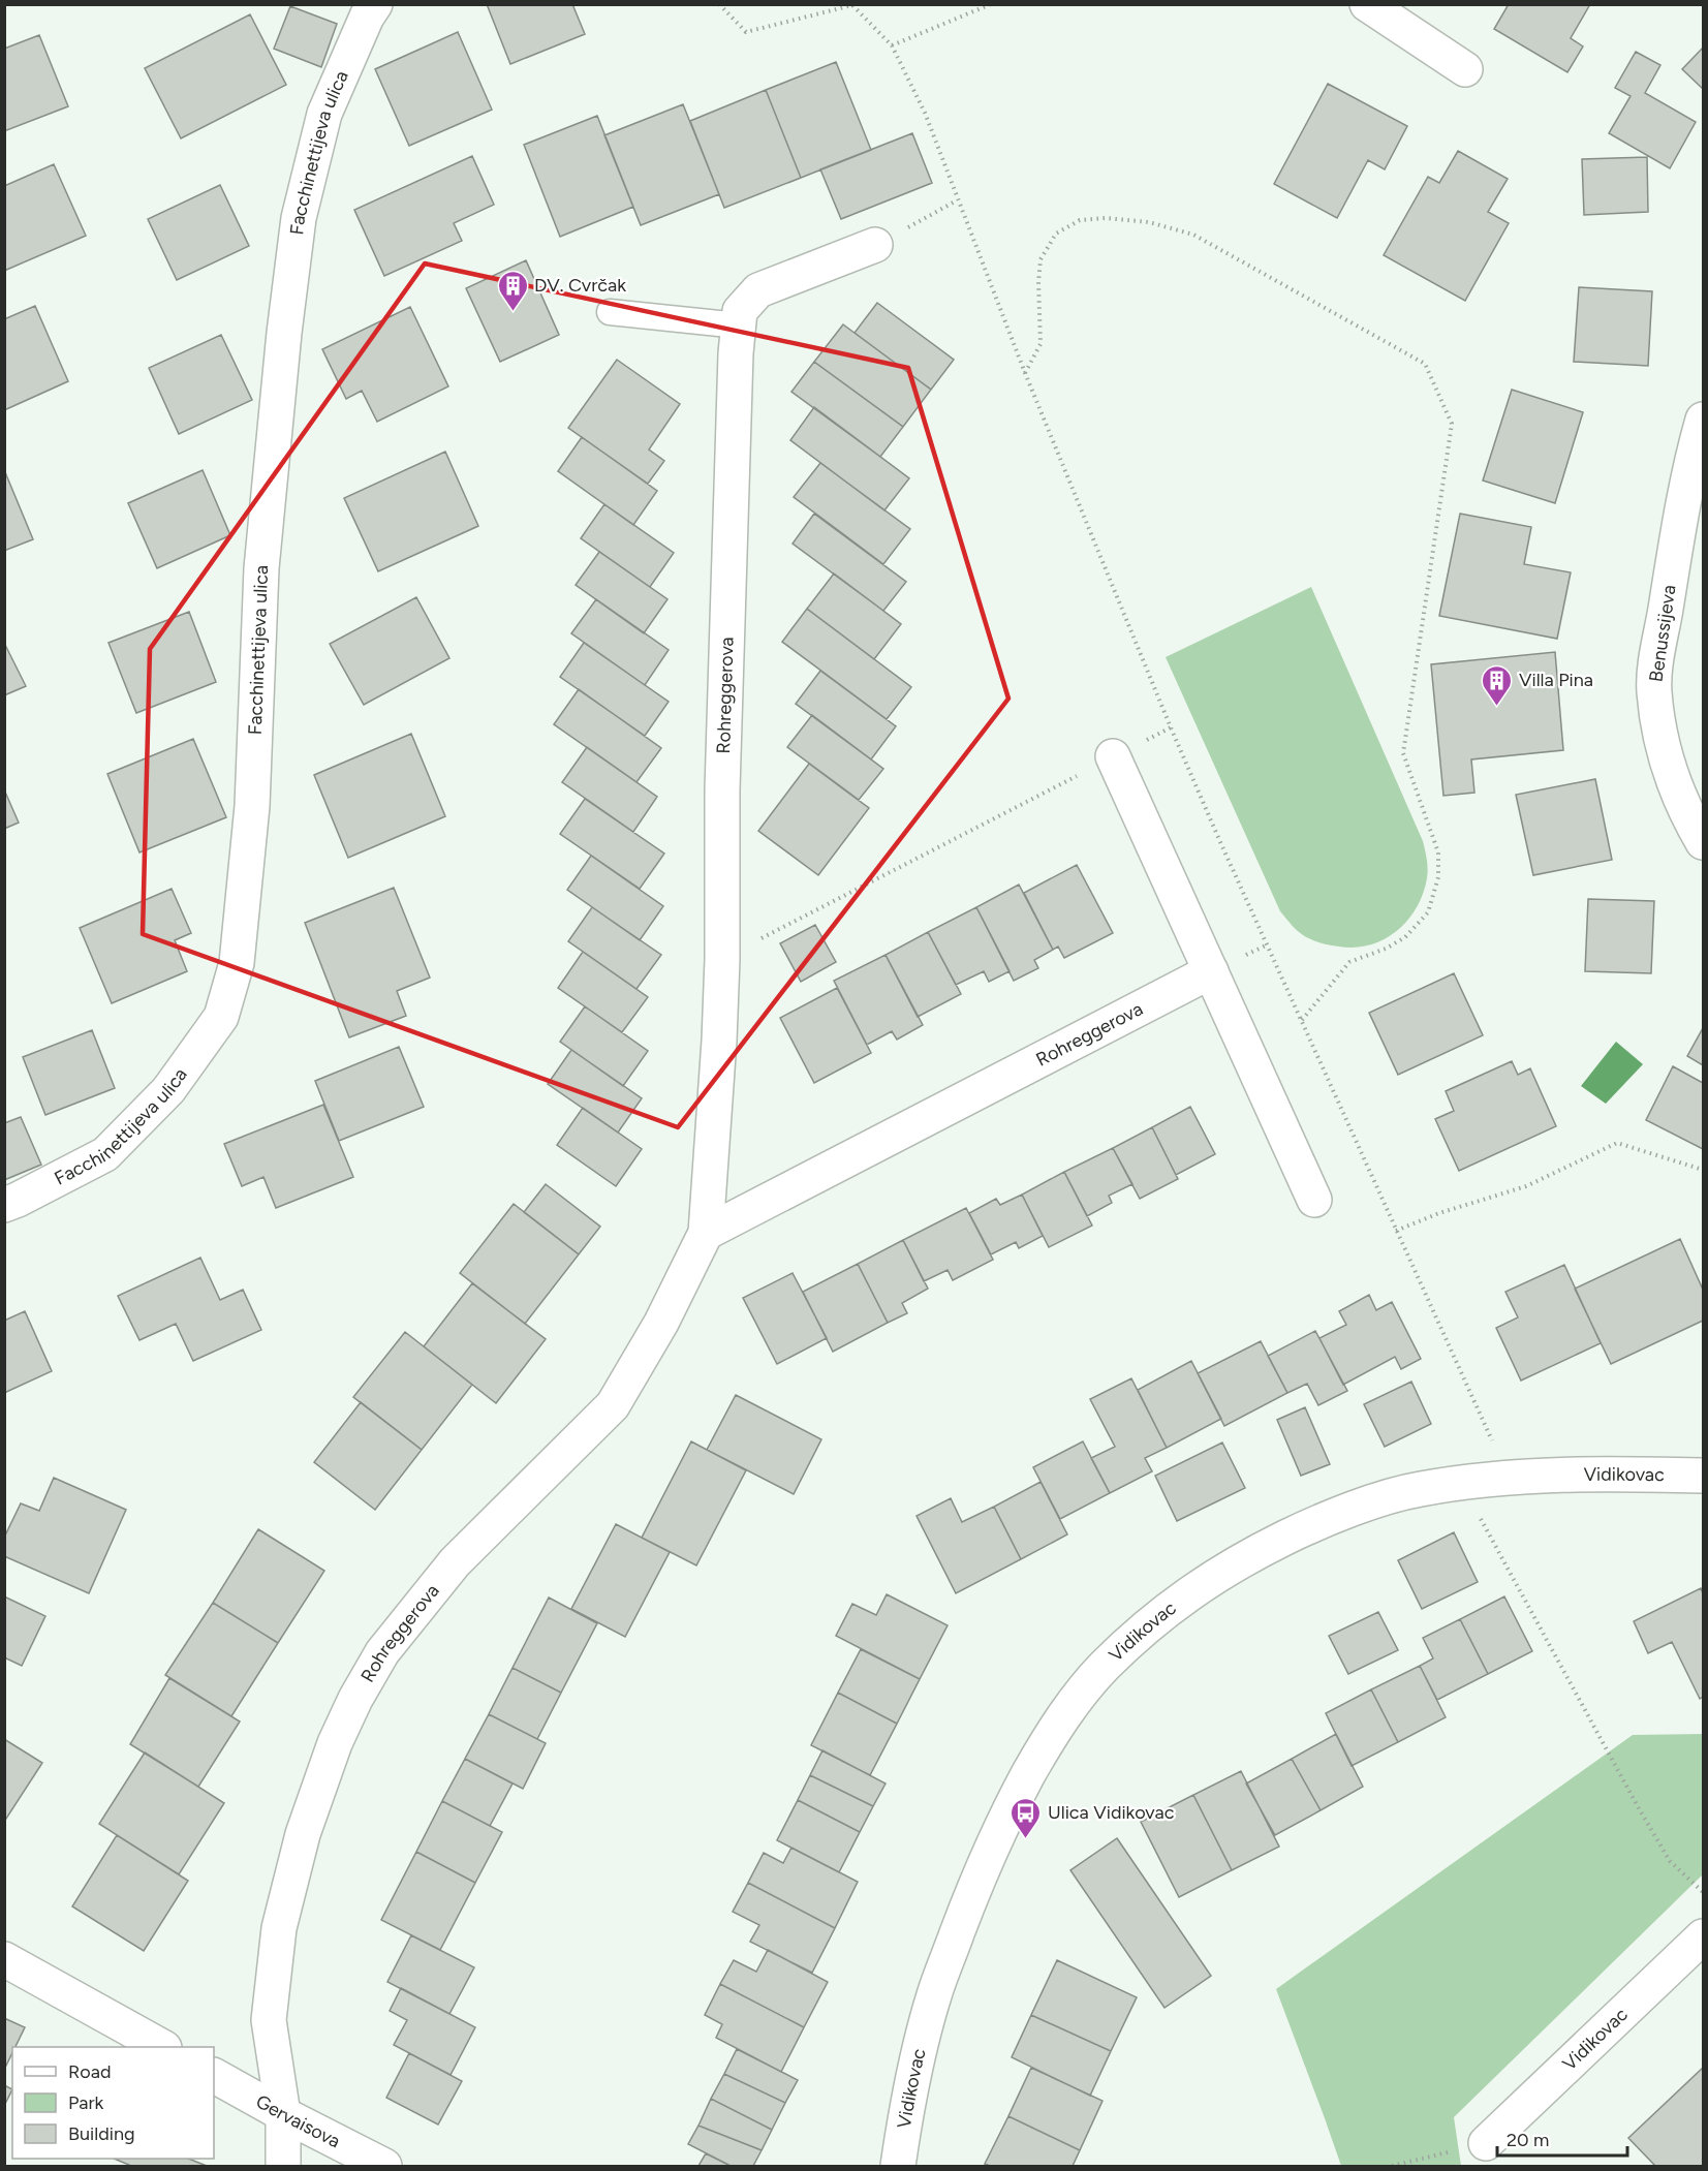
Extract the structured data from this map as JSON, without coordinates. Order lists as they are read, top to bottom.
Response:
{
  "streets": {
    "street": [
      "Facchinettijeva ulica",
      "Benussijeva",
      "Rohreggerova",
      "Vidikovac",
      "Gervaisova"
    ]
  },
  "crossings": [
    ["Rohreggerova", "Gervaisova"]
  ],
  "places": {
    "building": ["DV. Cvrčak", "Villa Pina"],
    "bus stop": ["Ulica Vidikovac"]
  },
  "legend": ["Road", "Park", "Building"],
  "scale_bar": "20 m"
}
